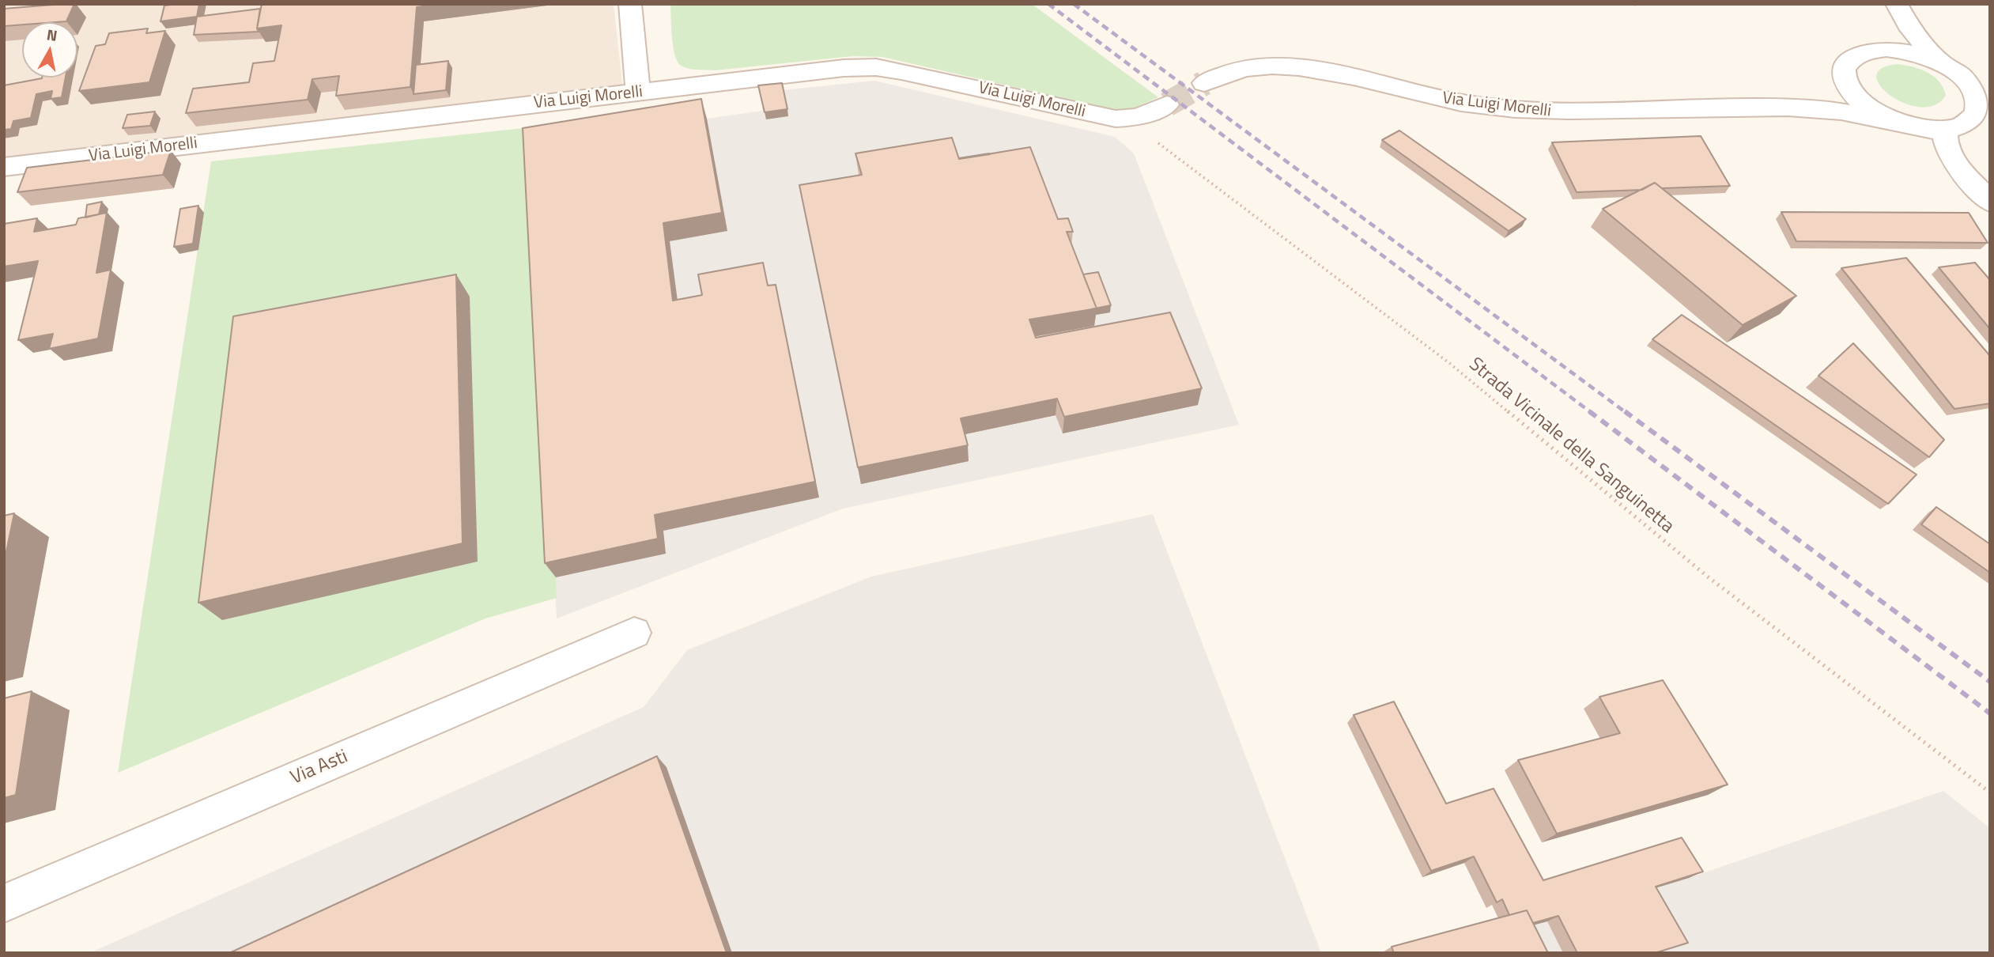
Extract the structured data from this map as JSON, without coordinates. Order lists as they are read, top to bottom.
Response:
{
  "streets": {
    "street": ["Via Luigi Morelli", "Via Asti"],
    "path": ["Strada Vicinale della Sanguinetta"]
  },
  "crossings": [
    ["Via Luigi Morelli", "Strada Vicinale della Sanguinetta"]
  ],
  "north": "top"
}
